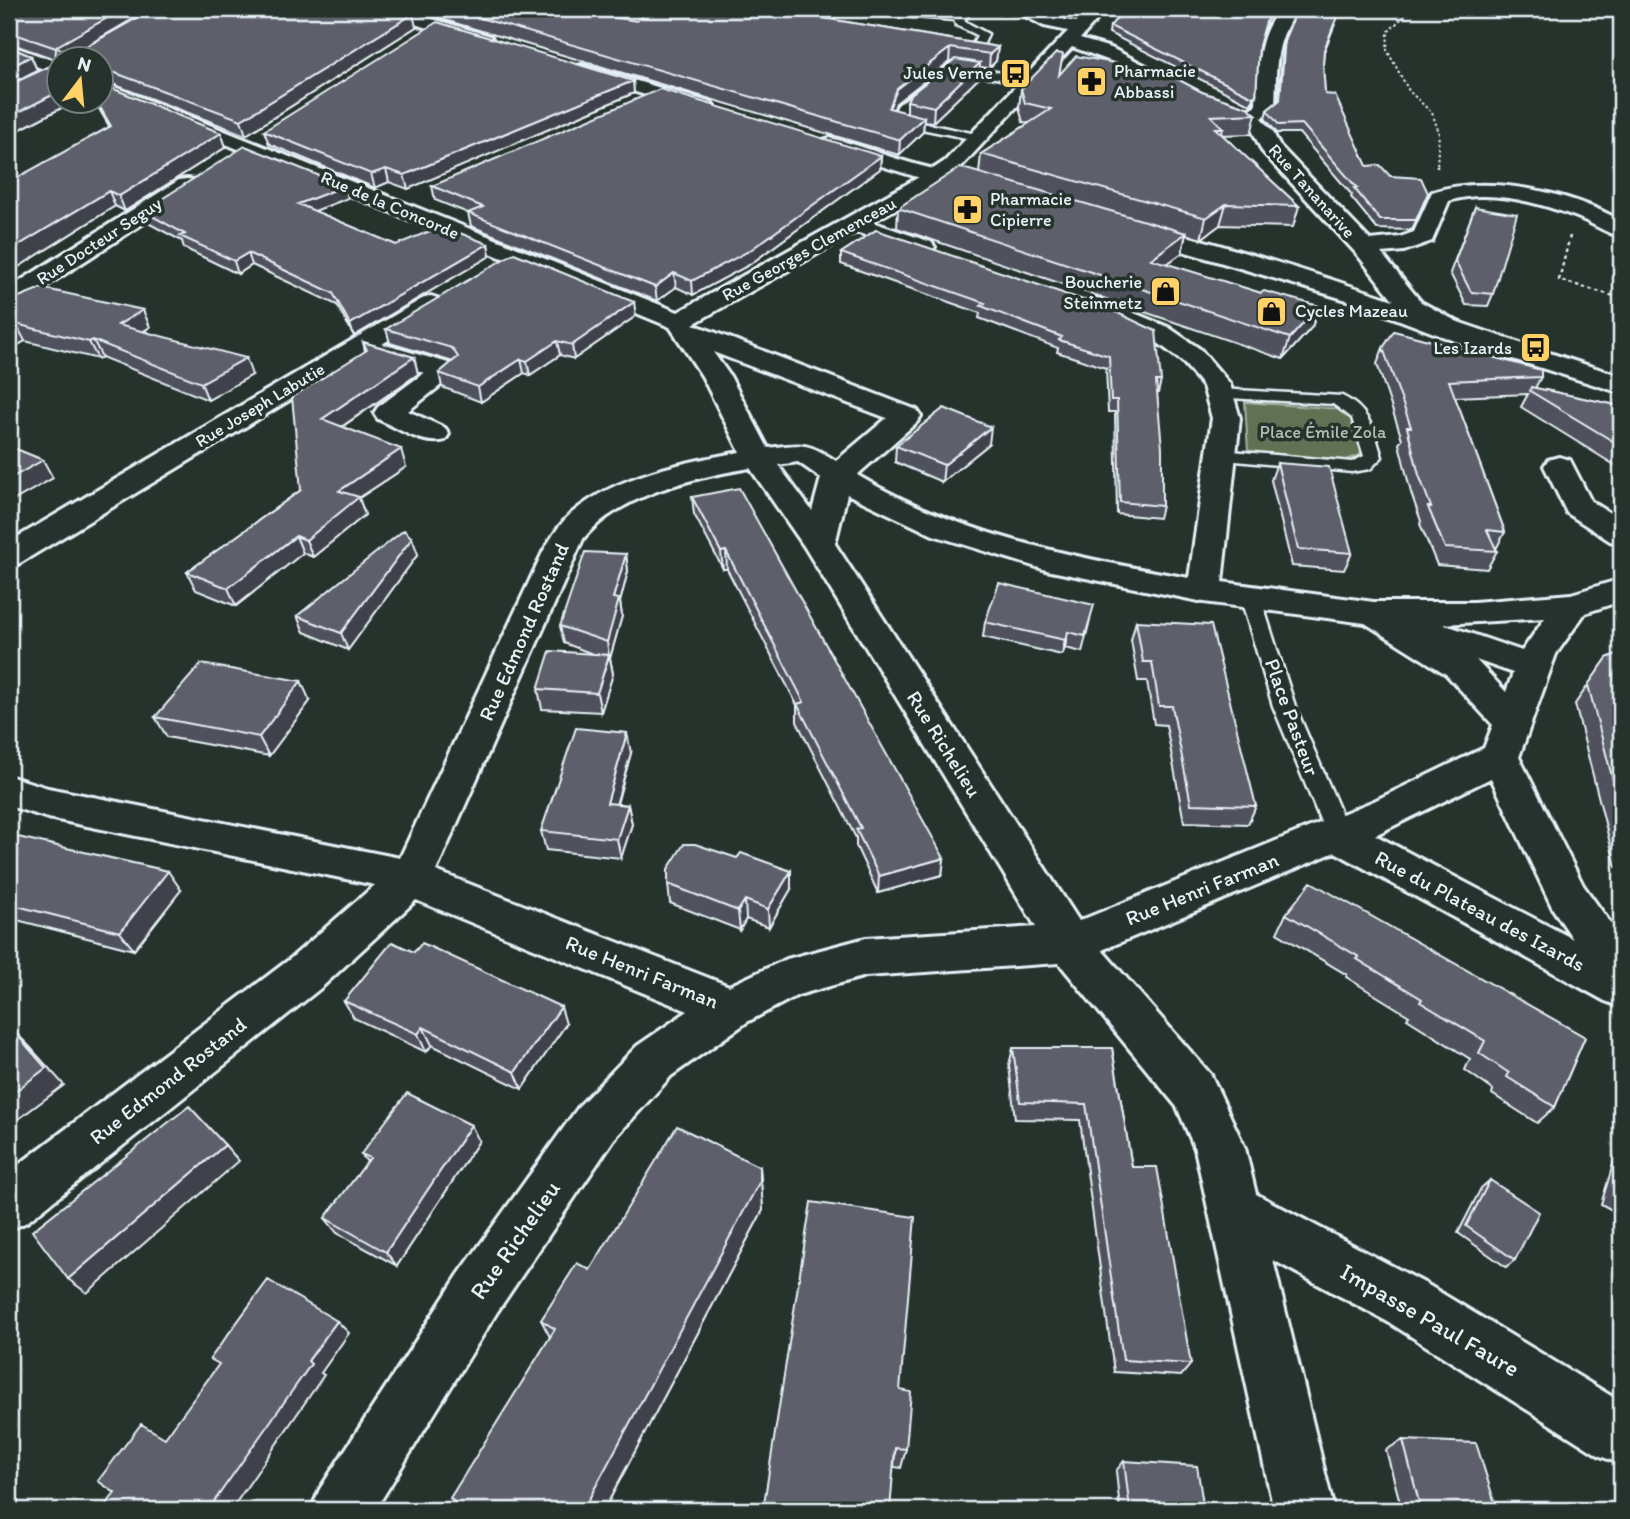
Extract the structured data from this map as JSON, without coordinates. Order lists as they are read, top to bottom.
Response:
{
  "streets": {
    "street": [
      "Rue Tananarive",
      "Rue de la Concorde",
      "Rue Docteur Seguy",
      "Rue Georges Clemenceau",
      "Rue Joseph Labutie",
      "Rue Edmond Rostand",
      "Rue Richelieu",
      "Rue Henri Farman",
      "Rue du Plateau des Izards",
      "Impasse Paul Faure"
    ],
    "lane": ["Place Pasteur"]
  },
  "crossings": [
    ["Rue de la Concorde", "Rue Georges Clemenceau"],
    ["Rue Edmond Rostand", "Rue Richelieu"],
    ["Rue Edmond Rostand", "Rue Henri Farman"],
    ["Place Pasteur", "Rue Henri Farman"],
    ["Place Pasteur", "Rue du Plateau des Izards"],
    ["Rue Richelieu", "Rue Henri Farman"],
    ["Rue Richelieu", "Impasse Paul Faure"],
    ["Rue Henri Farman", "Rue du Plateau des Izards"]
  ],
  "parks": ["Place Émile Zola"],
  "places": {
    "bus stop": ["Jules Verne", "Les Izards"],
    "pharmacy": ["Pharmacie Abbassi", "Pharmacie Cipierre"],
    "shop": ["Boucherie Steinmetz", "Cycles Mazeau"]
  },
  "north": "top"
}
